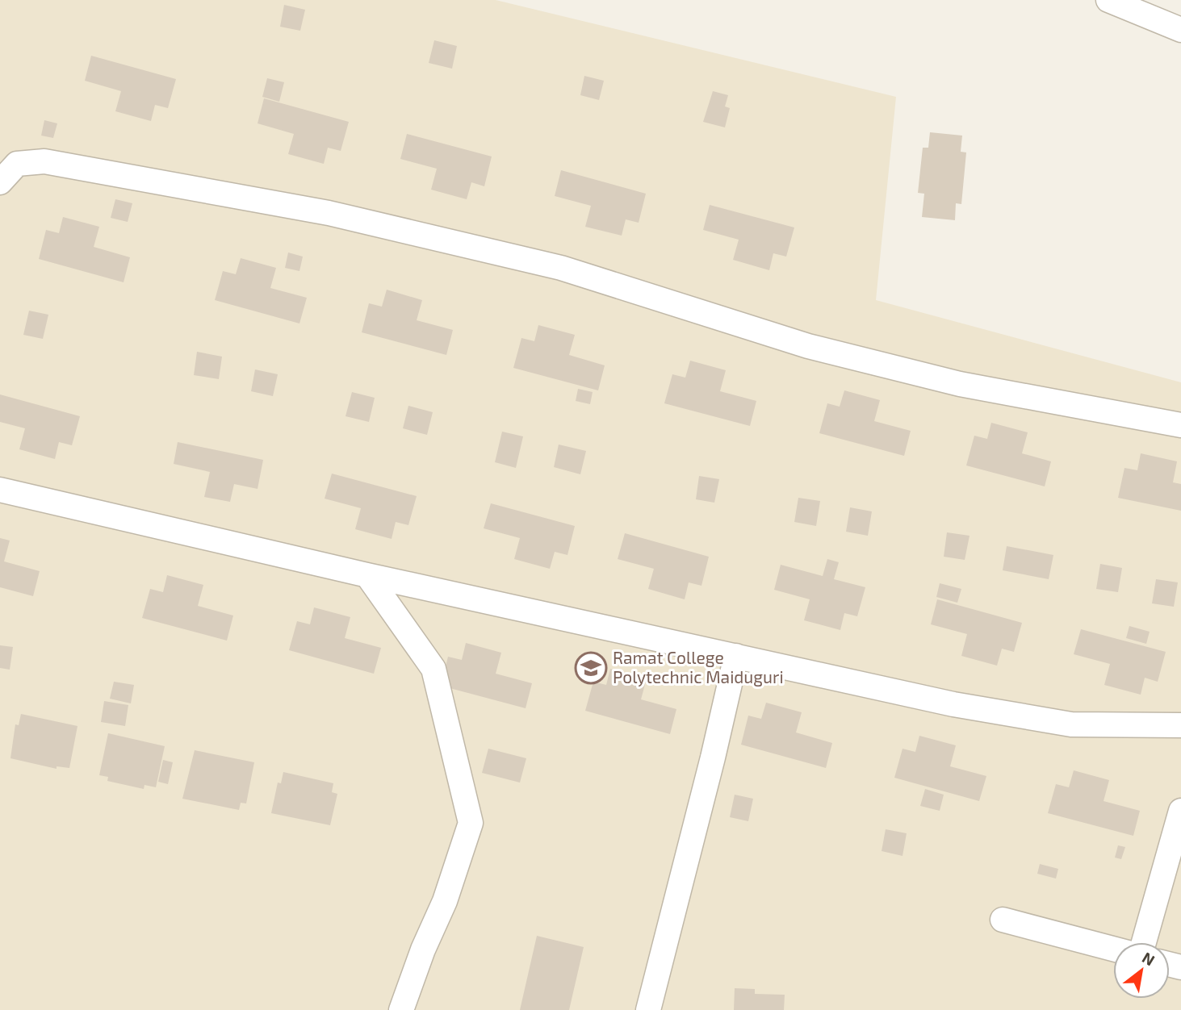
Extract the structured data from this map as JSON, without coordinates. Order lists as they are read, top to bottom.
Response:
{
  "places": {
    "school or university": ["Ramat College Polytechnic Maiduguri"]
  },
  "north": "top right"
}
